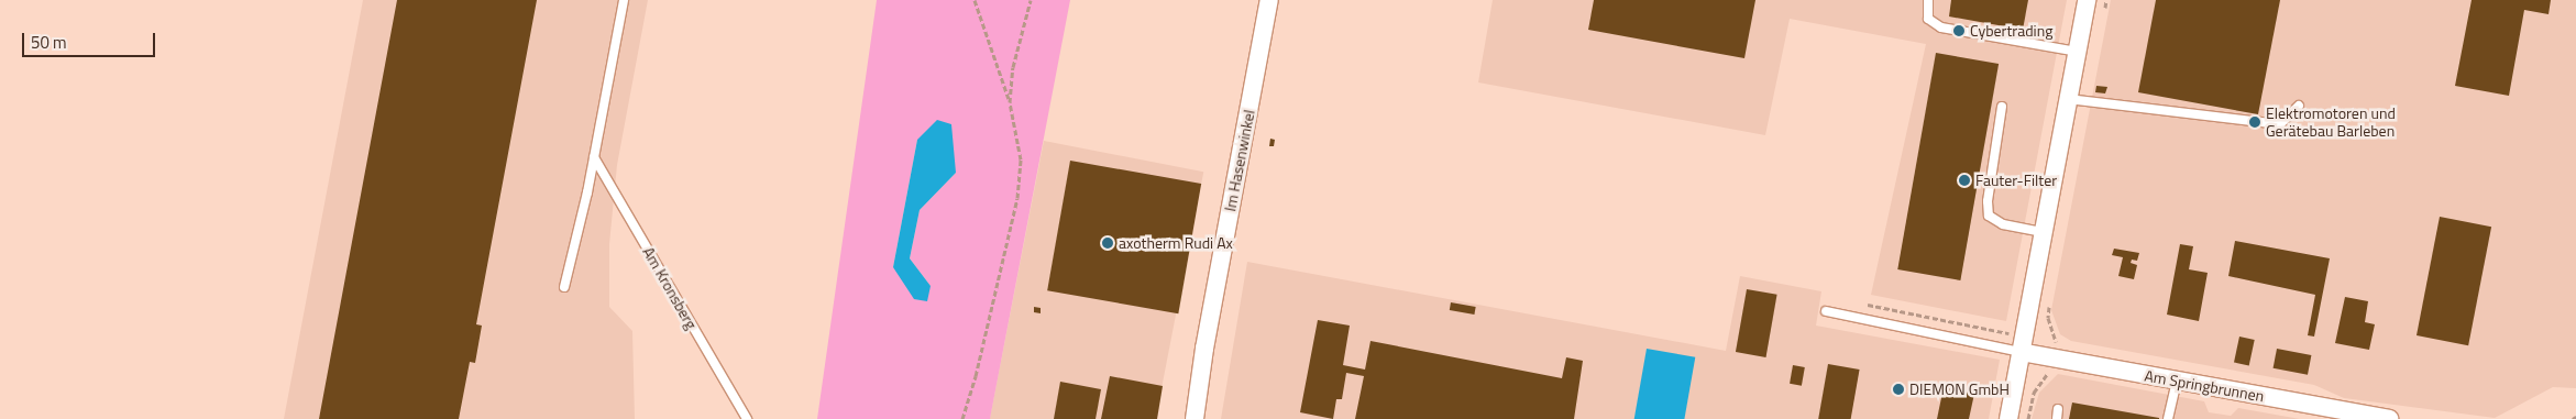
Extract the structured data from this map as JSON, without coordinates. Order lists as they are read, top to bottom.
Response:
{
  "streets": {
    "street": ["Im Hasenwinkel", "Am Springbrunnen"],
    "lane": ["Am Kronsberg"]
  },
  "places": [
    "Cybertrading",
    "Elektromotoren und Gerätebau Barleben",
    "Fauter-Filter",
    "axotherm Rudi Ax",
    "DIEMON GmbH"
  ],
  "scale_bar": "50 m"
}
